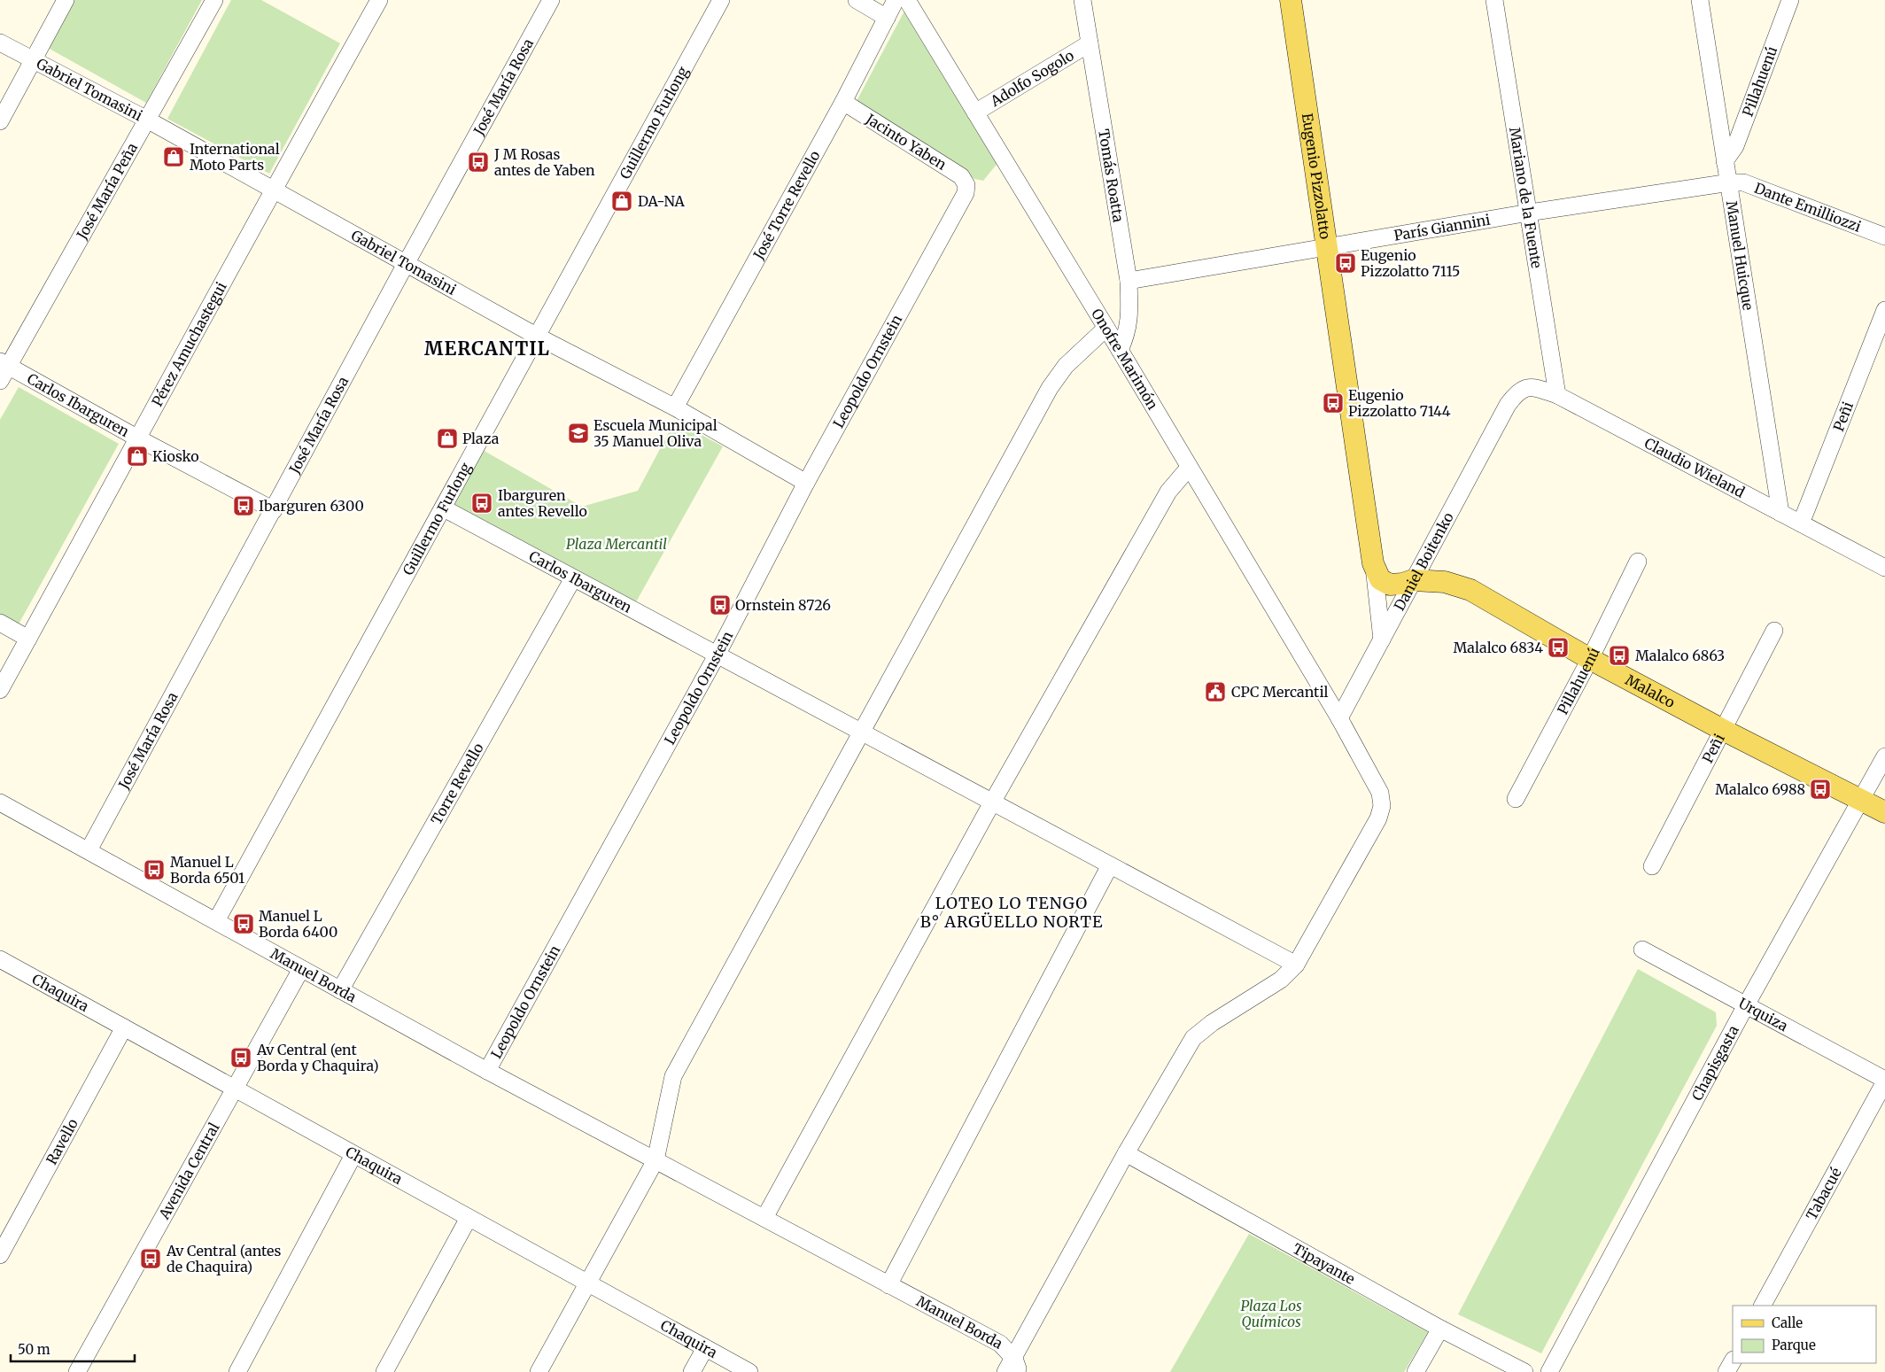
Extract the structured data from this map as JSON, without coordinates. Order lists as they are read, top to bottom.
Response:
{
  "streets": {
    "main road": ["Eugenio Pizzolatto", "Malalco"],
    "street": [
      "Adolfo Sogolo",
      "Pillahuenú",
      "José María Rosa",
      "Gabriel Tomasini",
      "Guillermo Furlong",
      "Jacinto Yaben",
      "Tomás Roatta",
      "José María Peña",
      "Mariano de la Fuente",
      "José Torre Revello",
      "Dante Emilliozzi",
      "París Giannini",
      "Manuel Huicque",
      "Pérez Amuchastegui",
      "Onofre Marimón",
      "Leopoldo Ornstein",
      "Carlos Ibarguren",
      "Peñi",
      "Claudio Wieland",
      "Daniel Boitenko",
      "Torre Revello",
      "Manuel Borda",
      "Chaquira",
      "Urquiza",
      "Chapisgasta",
      "Ravello",
      "Avenida Central",
      "Tabacué",
      "Tipayante"
    ]
  },
  "crossings": [
    ["Adolfo Sogolo", "Tomás Roatta"],
    ["Adolfo Sogolo", "Onofre Marimón"],
    ["Pillahuenú", "Manuel Huicque"],
    ["Pillahuenú", "Malalco"],
    ["José María Rosa", "Gabriel Tomasini"],
    ["José María Rosa", "Carlos Ibarguren"],
    ["José María Rosa", "Manuel Borda"],
    ["Gabriel Tomasini", "Guillermo Furlong"],
    ["Gabriel Tomasini", "José María Peña"],
    ["Gabriel Tomasini", "José Torre Revello"],
    ["Gabriel Tomasini", "Pérez Amuchastegui"],
    ["Gabriel Tomasini", "Leopoldo Ornstein"],
    ["Guillermo Furlong", "Carlos Ibarguren"],
    ["Guillermo Furlong", "Manuel Borda"],
    ["Jacinto Yaben", "José Torre Revello"],
    ["Jacinto Yaben", "Leopoldo Ornstein"],
    ["Tomás Roatta", "París Giannini"],
    ["Tomás Roatta", "Onofre Marimón"],
    ["Eugenio Pizzolatto", "París Giannini"],
    ["Eugenio Pizzolatto", "Daniel Boitenko"],
    ["Eugenio Pizzolatto", "Malalco"],
    ["José María Peña", "Carlos Ibarguren"],
    ["Mariano de la Fuente", "París Giannini"],
    ["Mariano de la Fuente", "Claudio Wieland"],
    ["Dante Emilliozzi", "París Giannini"],
    ["Dante Emilliozzi", "Manuel Huicque"],
    ["París Giannini", "Manuel Huicque"],
    ["Manuel Huicque", "Claudio Wieland"],
    ["Pérez Amuchastegui", "Carlos Ibarguren"],
    ["Onofre Marimón", "Carlos Ibarguren"],
    ["Onofre Marimón", "Daniel Boitenko"],
    ["Onofre Marimón", "Manuel Borda"],
    ["Onofre Marimón", "Tipayante"],
    ["Leopoldo Ornstein", "Carlos Ibarguren"],
    ["Leopoldo Ornstein", "Manuel Borda"],
    ["Carlos Ibarguren", "Torre Revello"],
    ["Peñi", "Claudio Wieland"],
    ["Peñi", "Malalco"],
    ["Claudio Wieland", "Daniel Boitenko"],
    ["Daniel Boitenko", "Malalco"],
    ["Malalco", "Chapisgasta"],
    ["Torre Revello", "Manuel Borda"],
    ["Manuel Borda", "Avenida Central"],
    ["Chaquira", "Ravello"],
    ["Chaquira", "Avenida Central"],
    ["Urquiza", "Chapisgasta"],
    ["Urquiza", "Tabacué"]
  ],
  "districts": ["MERCANTIL", "LOTEO LO TENGO B° ARGÜELLO NORTE"],
  "parks": ["Plaza Mercantil", "Plaza Los Químicos"],
  "places": {
    "shop": [
      "International Moto Parts",
      "DA-NA",
      "Plaza",
      "Kiosko"
    ],
    "bus stop": [
      "J M Rosas antes de Yaben",
      "Eugenio Pizzolatto 7115",
      "Eugenio Pizzolatto 7144",
      "Ibarguren antes Revello",
      "Ibarguren 6300",
      "Ornstein 8726",
      "Malalco 6834",
      "Malalco 6863",
      "Malalco 6988",
      "Manuel L Borda 6501",
      "Manuel L Borda 6400",
      "Av Central (ent Borda y Chaquira)",
      "Av Central (antes de Chaquira)"
    ],
    "school or university": ["Escuela Municipal 35 Manuel Oliva"],
    "public building": ["CPC Mercantil"]
  },
  "legend": ["Calle", "Parque"],
  "scale_bar": "50 m"
}
